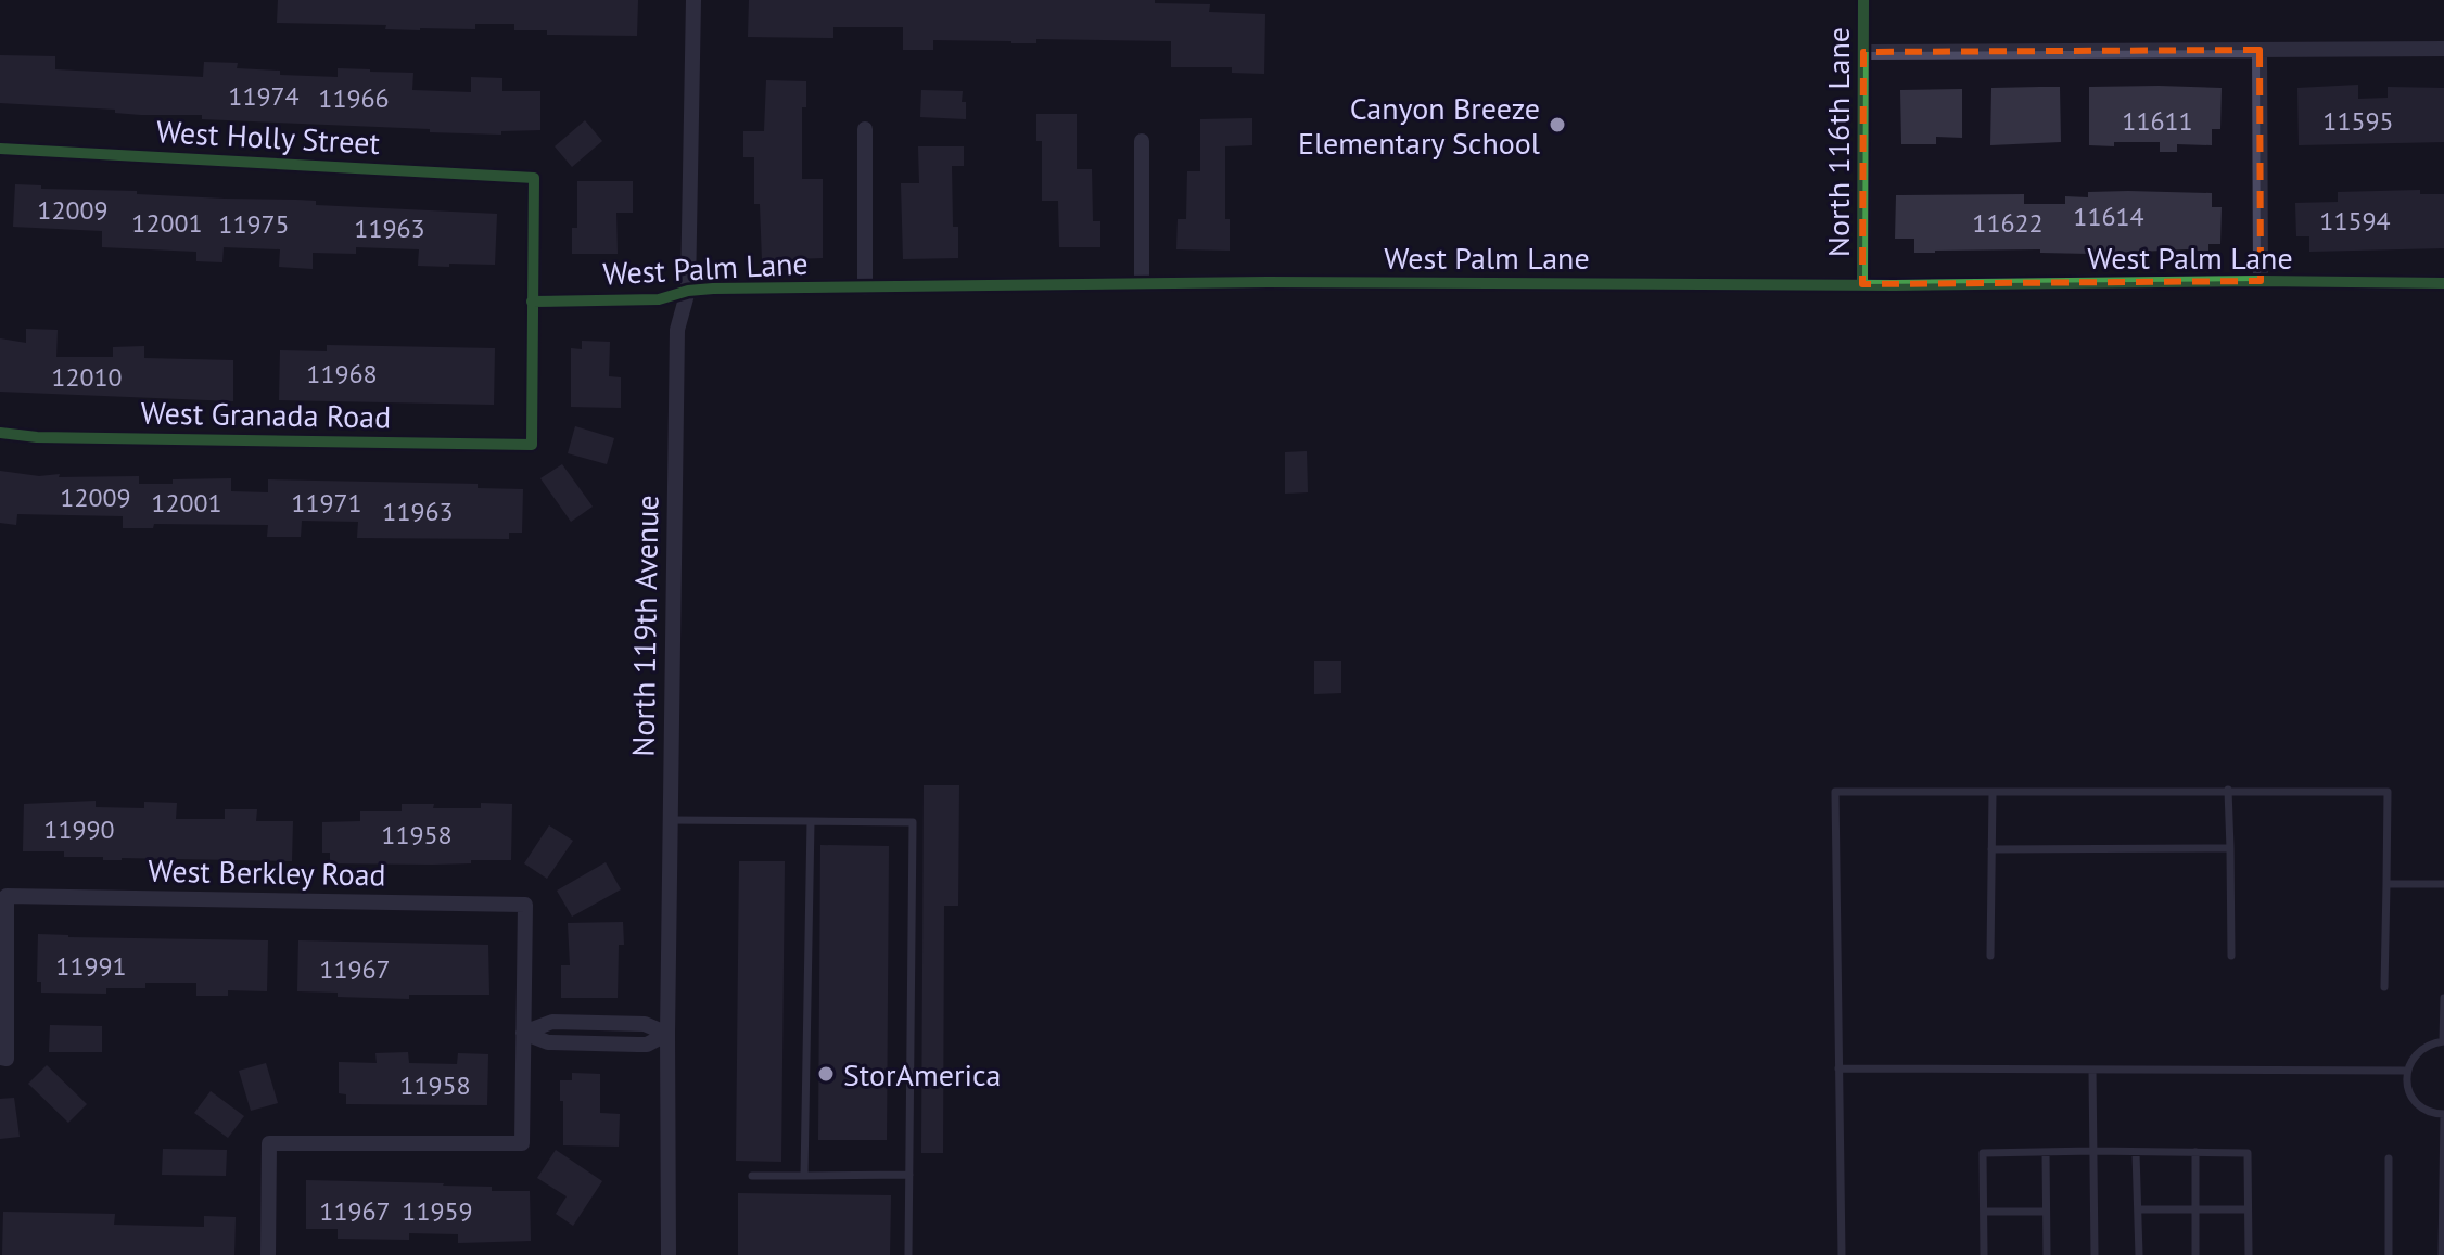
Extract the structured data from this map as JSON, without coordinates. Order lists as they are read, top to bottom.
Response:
{
  "streets": {
    "street": [
      "West Holly Street",
      "North 116th Lane",
      "West Palm Lane",
      "West Granada Road",
      "North 119th Avenue",
      "West Berkley Road"
    ]
  },
  "crossings": [
    ["West Holly Street", "West Palm Lane"],
    ["West Holly Street", "West Granada Road"],
    ["North 116th Lane", "West Palm Lane"],
    ["West Palm Lane", "West Granada Road"],
    ["West Palm Lane", "North 119th Avenue"]
  ],
  "places": ["Canyon Breeze Elementary School", "StorAmerica"],
  "house_numbers": [
    "11974",
    "11966",
    "11611",
    "11595",
    "12009",
    "11614",
    "11594",
    "12001",
    "11622",
    "11975",
    "11963",
    "11968",
    "12010",
    "12009",
    "12001",
    "11971",
    "11963",
    "11990",
    "11958",
    "11991",
    "11967",
    "11958",
    "11967",
    "11959"
  ]
}
